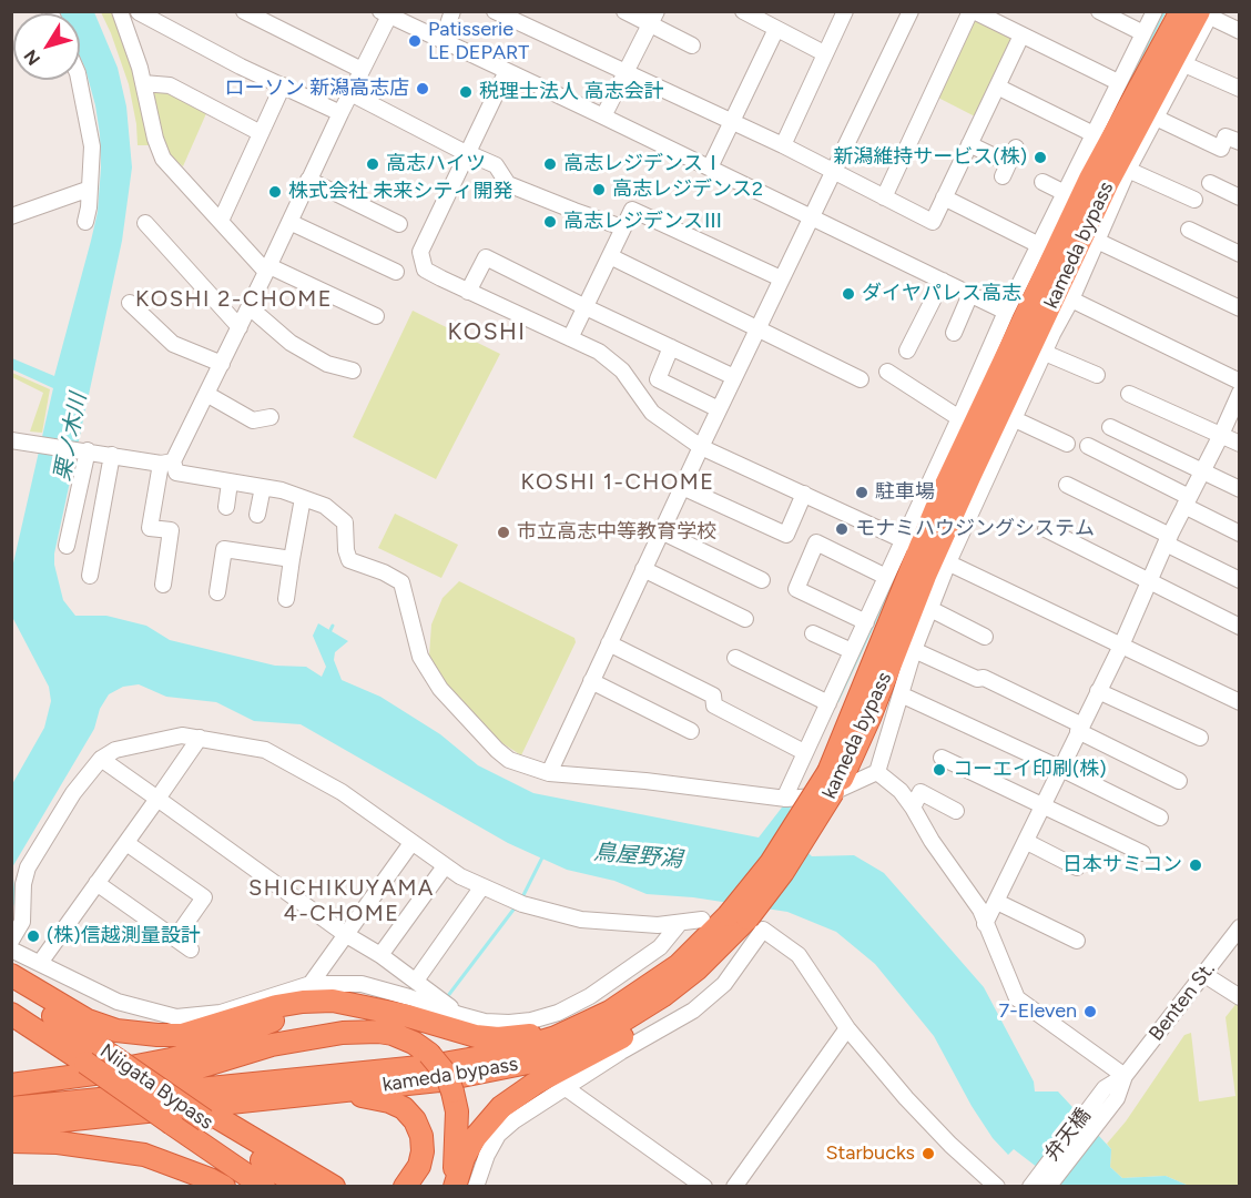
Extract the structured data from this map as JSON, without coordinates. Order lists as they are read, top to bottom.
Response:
{
  "streets": {
    "highway": ["kameda bypass", "Niigata Bypass"],
    "street": ["Benten St.", "弁天橋"]
  },
  "crossings": [
    ["kameda bypass", "Niigata Bypass"],
    ["Benten St.", "弁天橋"]
  ],
  "districts": [
    "KOSHI 2-CHOME",
    "KOSHI",
    "KOSHI 1-CHOME",
    "SHICHIKUYAMA 4-CHOME"
  ],
  "water": ["栗ノ木川", "鳥屋野潟"],
  "places": [
    "Patisserie LE DEPART",
    "ローソン 新潟高志店",
    "税理士法人 高志会計",
    "新潟維持サービス(株)",
    "高志ハイツ",
    "高志レジデンスⅠ",
    "高志レジデンス2",
    "株式会社 未来シティ開発",
    "高志レジデンスⅢ",
    "ダイヤパレス高志",
    "駐車場",
    "モナミハウジングシステム",
    "市立高志中等教育学校",
    "コーエイ印刷(株)",
    "日本サミコン",
    "(株)信越測量設計",
    "7-Eleven",
    "Starbucks"
  ],
  "north": "bottom left"
}
